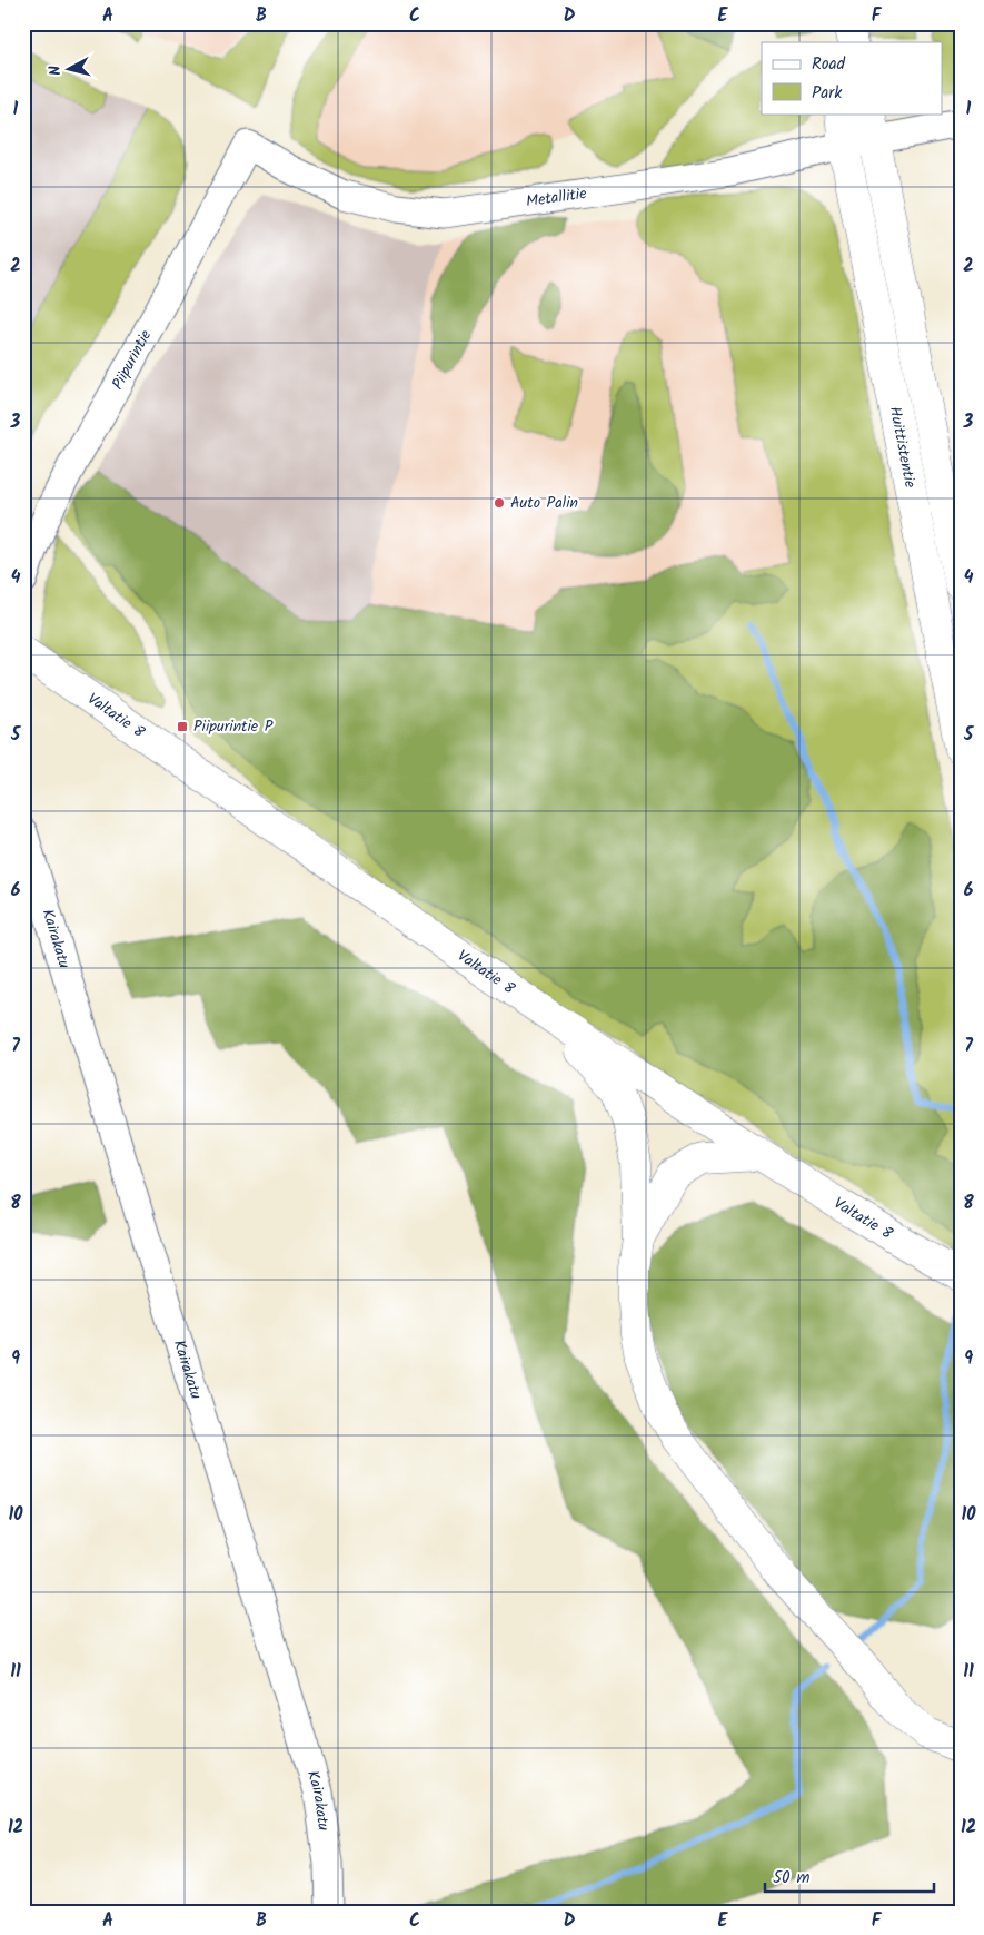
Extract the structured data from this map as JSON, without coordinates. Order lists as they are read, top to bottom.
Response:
{
  "streets": {
    "highway": ["Huittistentie", "Valtatie 8"],
    "main road": ["Metallitie", "Piipurintie", "Kairakatu"]
  },
  "crossings": [
    ["Metallitie", "Piipurintie"],
    ["Metallitie", "Huittistentie"]
  ],
  "places": {
    "other": ["Auto Palin"],
    "transit": ["Piipurintie P"]
  },
  "legend": ["Road", "Park"],
  "scale_bar": "50 m",
  "north": "left",
  "grid": {
    "columns": [
      "A",
      "B",
      "C",
      "D",
      "E",
      "F"
    ],
    "rows": [
      "1",
      "2",
      "3",
      "4",
      "5",
      "6",
      "7",
      "8",
      "9",
      "10",
      "11",
      "12"
    ]
  }
}
